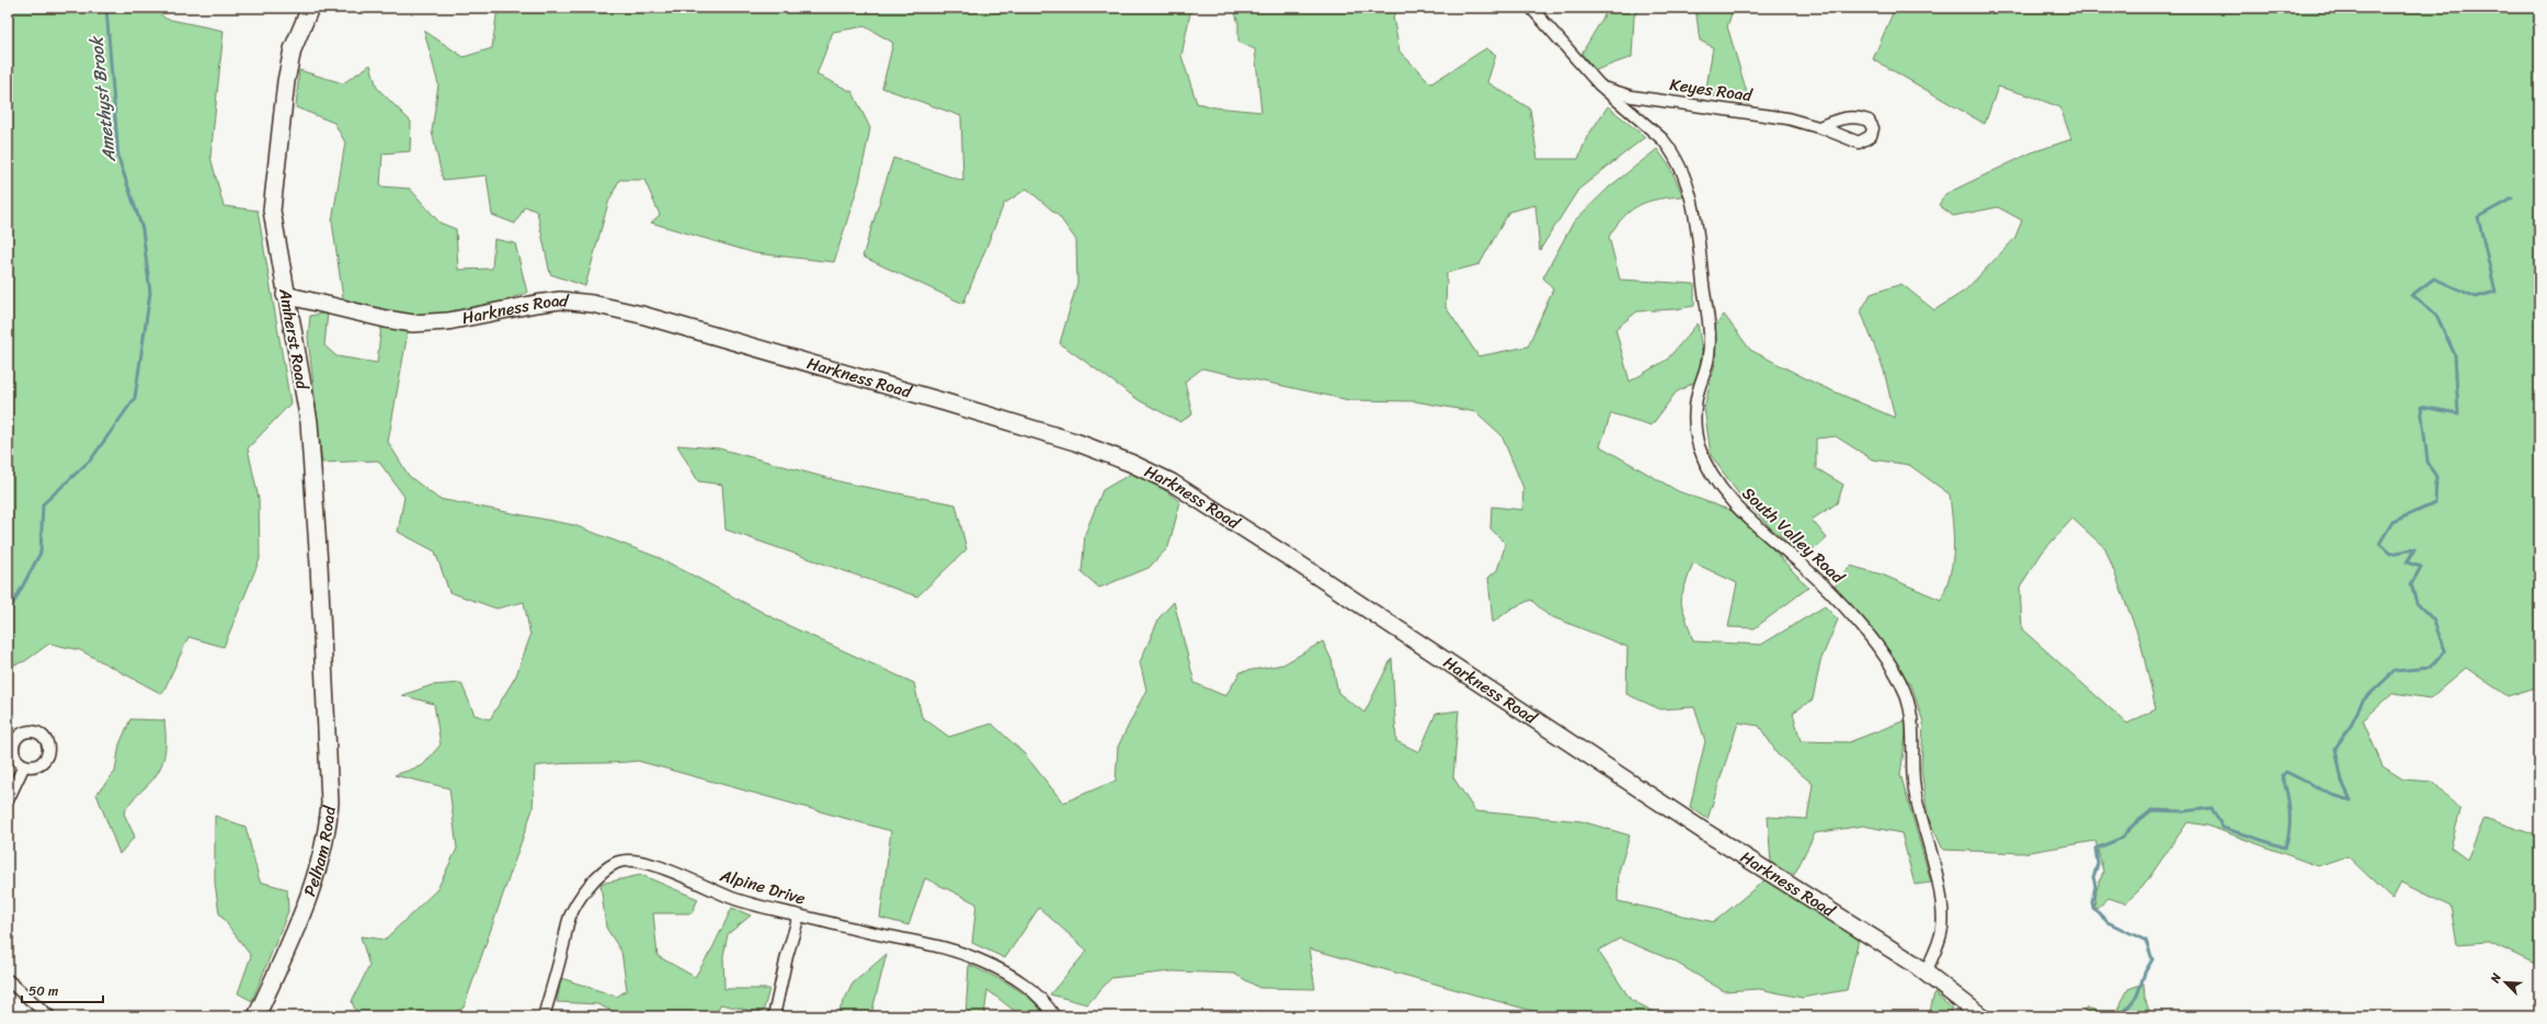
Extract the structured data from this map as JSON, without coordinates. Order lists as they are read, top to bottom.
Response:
{
  "streets": {
    "main road": ["Harkness Road", "Amherst Road", "Pelham Road"],
    "street": ["Keyes Road", "South Valley Road", "Alpine Drive"]
  },
  "crossings": [
    ["Keyes Road", "South Valley Road"],
    ["Harkness Road", "Amherst Road"],
    ["Harkness Road", "South Valley Road"],
    ["Amherst Road", "Pelham Road"]
  ],
  "water": ["Amethyst Brook"],
  "scale_bar": "50 m",
  "north": "top left"
}
